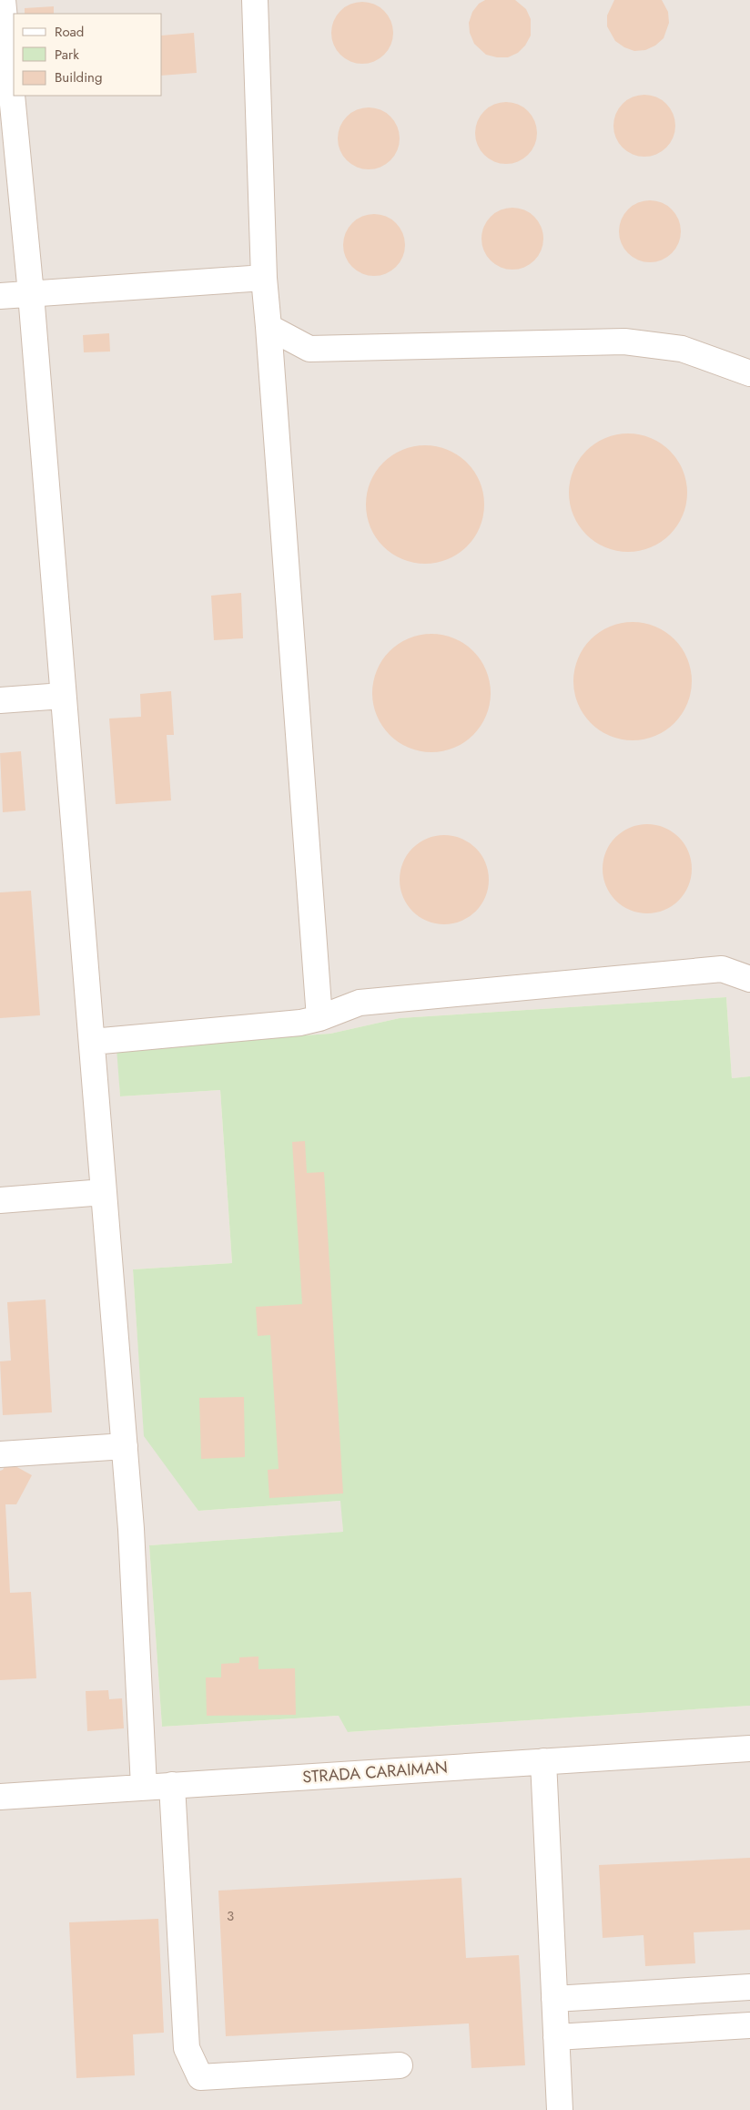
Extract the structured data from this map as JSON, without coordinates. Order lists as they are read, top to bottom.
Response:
{
  "streets": {
    "street": ["STRADA CARAIMAN"]
  },
  "house_numbers": ["3"],
  "legend": ["Road", "Park", "Building"]
}
